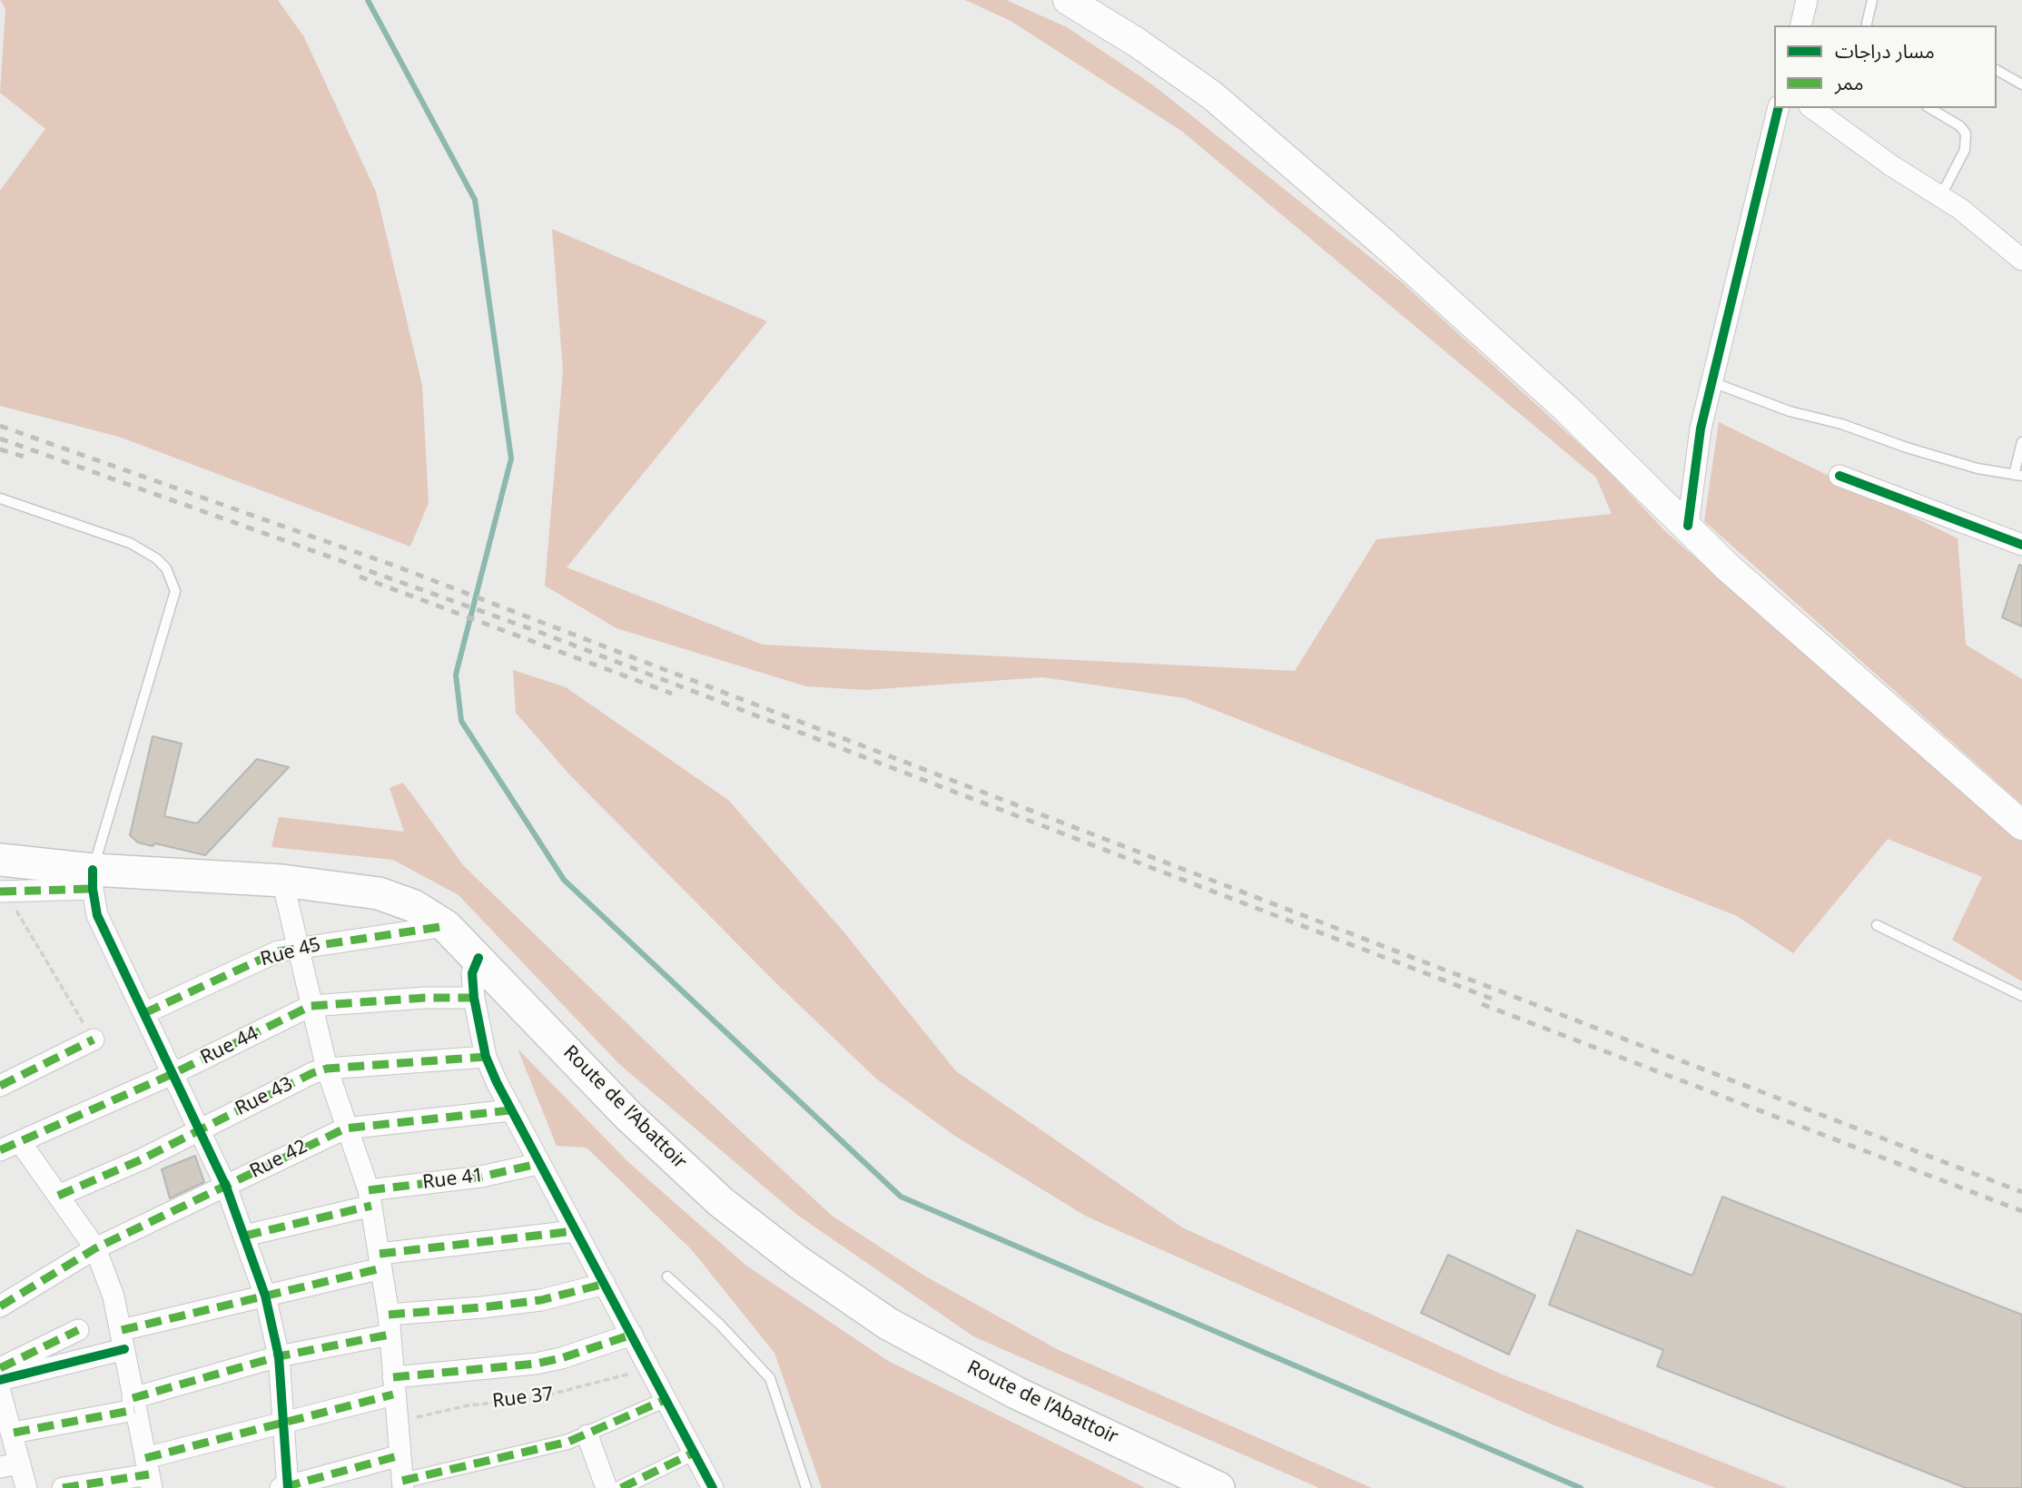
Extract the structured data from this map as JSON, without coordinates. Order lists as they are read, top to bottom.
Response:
{
  "streets": {
    "main road": ["Route de l’Abattoir"],
    "street": [
      "Rue 45",
      "Rue 44",
      "Rue 43",
      "Rue 42",
      "Rue 41"
    ],
    "path": ["Rue 37"]
  },
  "crossings": [
    ["Rue 45", "Route de l’Abattoir"]
  ],
  "legend": ["مسار دراجات", "ممر"]
}
